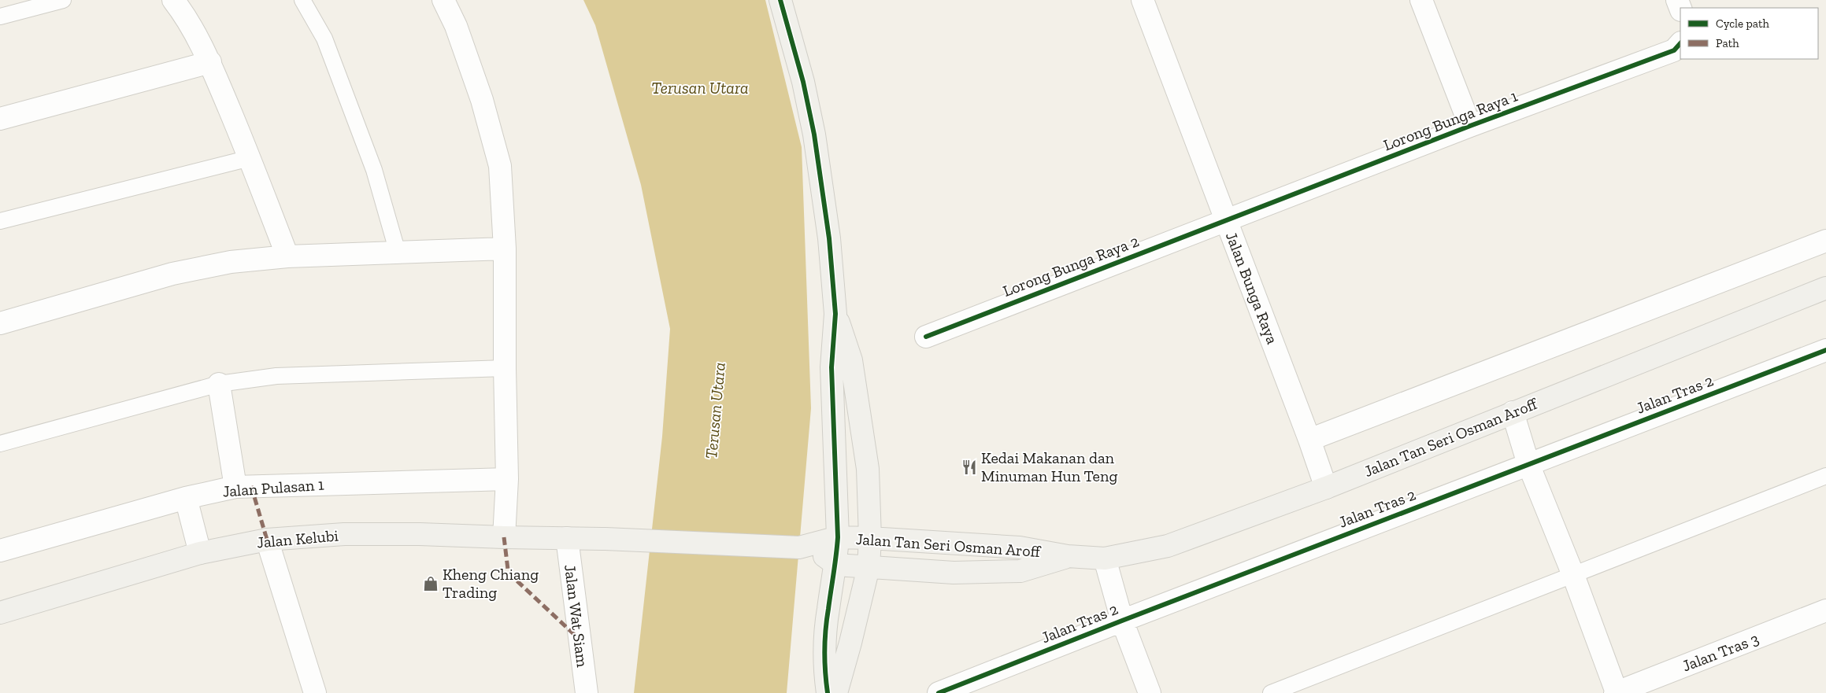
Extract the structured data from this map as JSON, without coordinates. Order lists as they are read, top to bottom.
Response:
{
  "streets": {
    "main road": ["Jalan Tan Seri Osman Aroff", "Jalan Kelubi"],
    "street": [
      "Lorong Bunga Raya 1",
      "Lorong Bunga Raya 2",
      "Jalan Bunga Raya",
      "Jalan Tras 2",
      "Jalan Pulasan 1",
      "Jalan Wat Siam",
      "Jalan Tras 3"
    ]
  },
  "crossings": [
    ["Lorong Bunga Raya 1", "Lorong Bunga Raya 2"],
    ["Lorong Bunga Raya 1", "Jalan Bunga Raya"],
    ["Lorong Bunga Raya 2", "Jalan Bunga Raya"],
    ["Jalan Bunga Raya", "Jalan Tan Seri Osman Aroff"],
    ["Jalan Tan Seri Osman Aroff", "Jalan Kelubi"],
    ["Jalan Kelubi", "Jalan Wat Siam"]
  ],
  "water": ["Terusan Utara"],
  "places": {
    "restaurant": ["Kedai Makanan dan Minuman Hun Teng"],
    "shop": ["Kheng Chiang Trading"]
  },
  "legend": ["Cycle path", "Path"]
}
